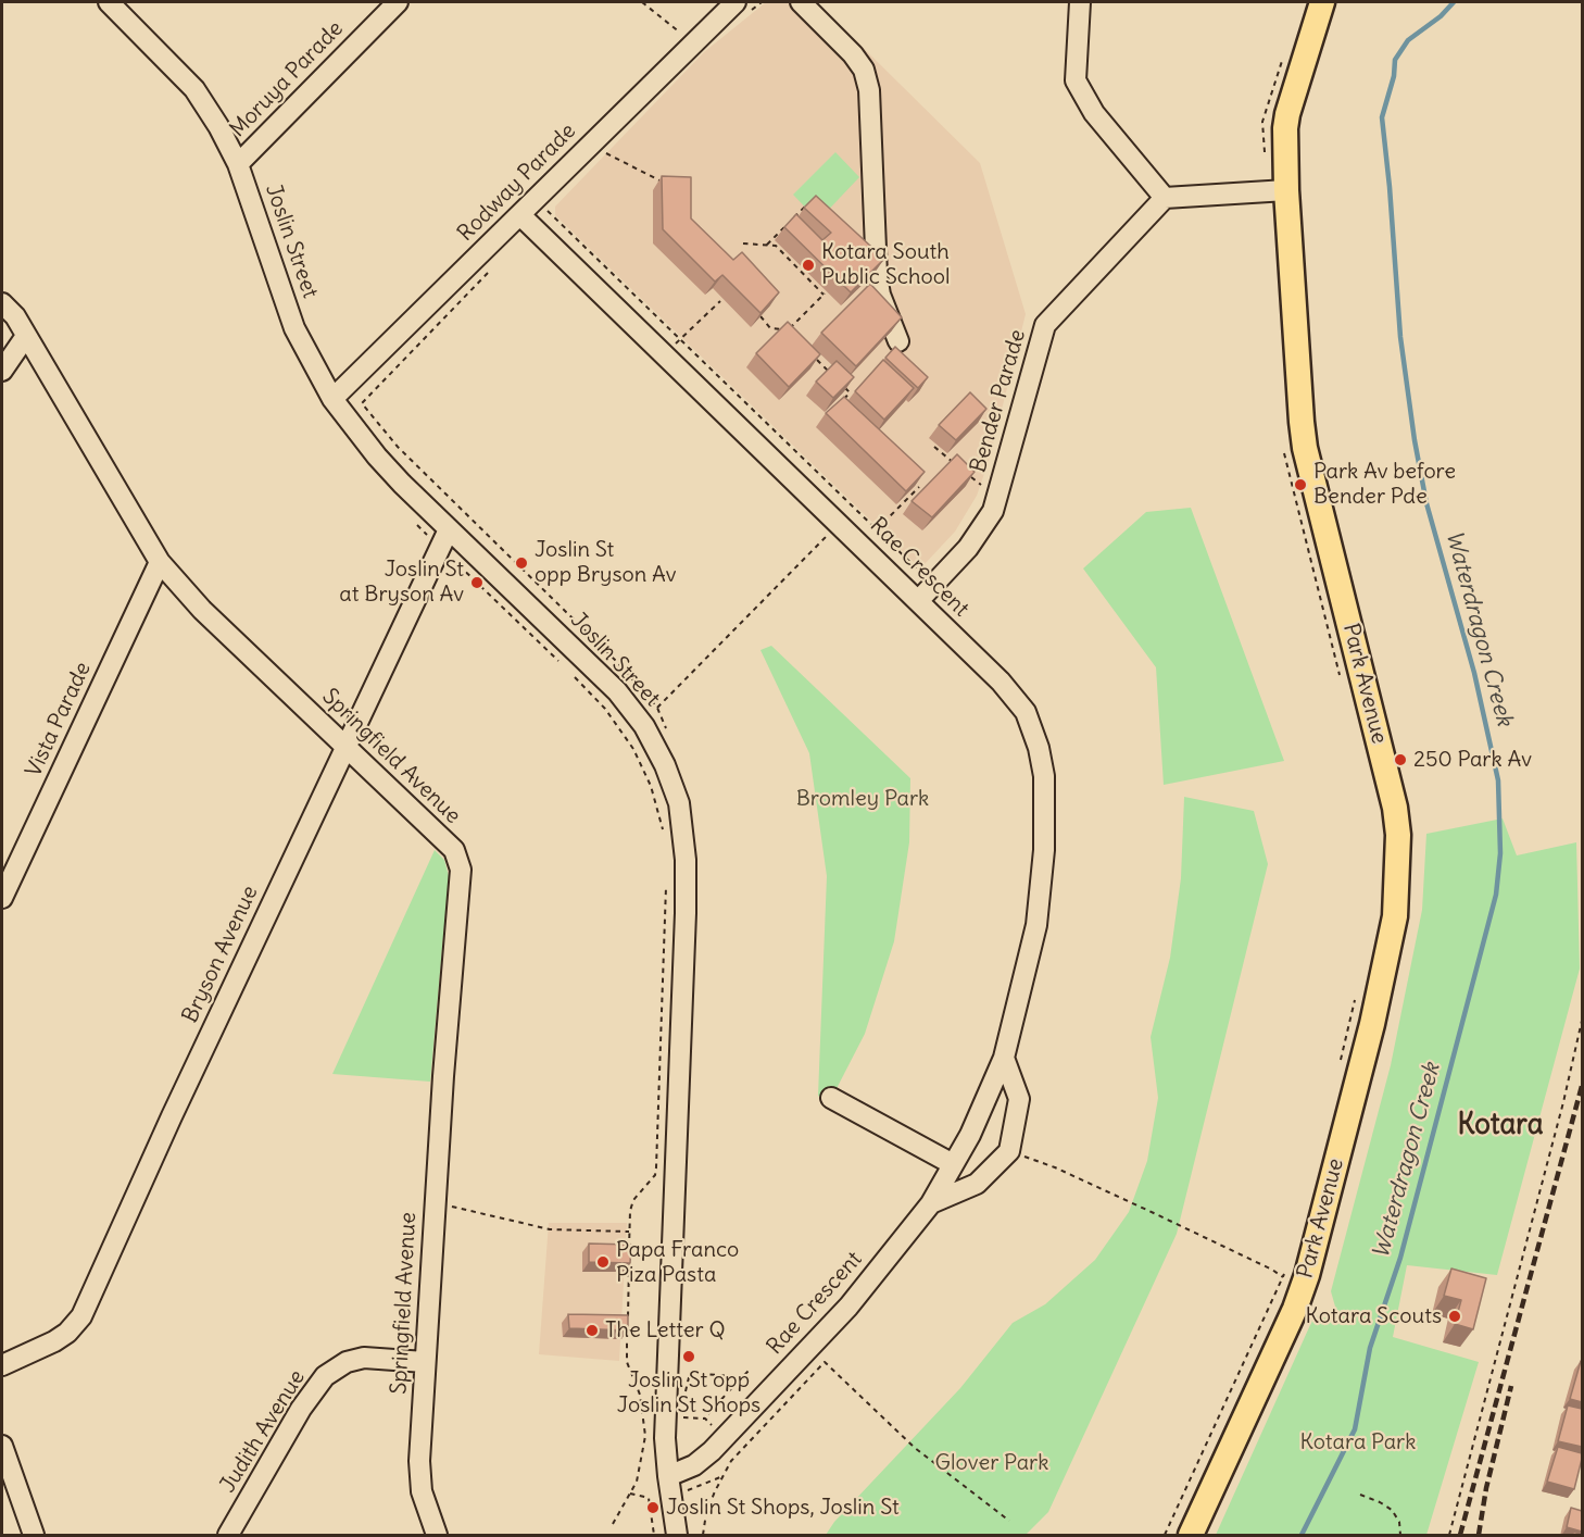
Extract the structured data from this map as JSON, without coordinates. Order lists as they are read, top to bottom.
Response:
{
  "streets": {
    "main road": ["Park Avenue"],
    "street": [
      "Moruya Parade",
      "Rodway Parade",
      "Joslin Street",
      "Bender Parade",
      "Rae Crescent",
      "Vista Parade",
      "Springfield Avenue",
      "Bryson Avenue",
      "Judith Avenue"
    ]
  },
  "crossings": [
    ["Moruya Parade", "Joslin Street"],
    ["Rodway Parade", "Joslin Street"],
    ["Rodway Parade", "Rae Crescent"],
    ["Joslin Street", "Rae Crescent"],
    ["Joslin Street", "Bryson Avenue"],
    ["Bender Parade", "Rae Crescent"],
    ["Vista Parade", "Springfield Avenue"],
    ["Springfield Avenue", "Bryson Avenue"],
    ["Springfield Avenue", "Judith Avenue"]
  ],
  "districts": ["Kotara"],
  "water": ["Waterdragon Creek"],
  "parks": ["Bromley Park", "Kotara Park", "Glover Park"],
  "places": [
    "Kotara South Public School",
    "Park Av before Bender Pde",
    "Joslin St opp Bryson Av",
    "Joslin St at Bryson Av",
    "250 Park Av",
    "Papa Franco Piza Pasta",
    "Kotara Scouts",
    "The Letter Q",
    "Joslin St opp Joslin St Shops",
    "Joslin St Shops, Joslin St"
  ]
}
